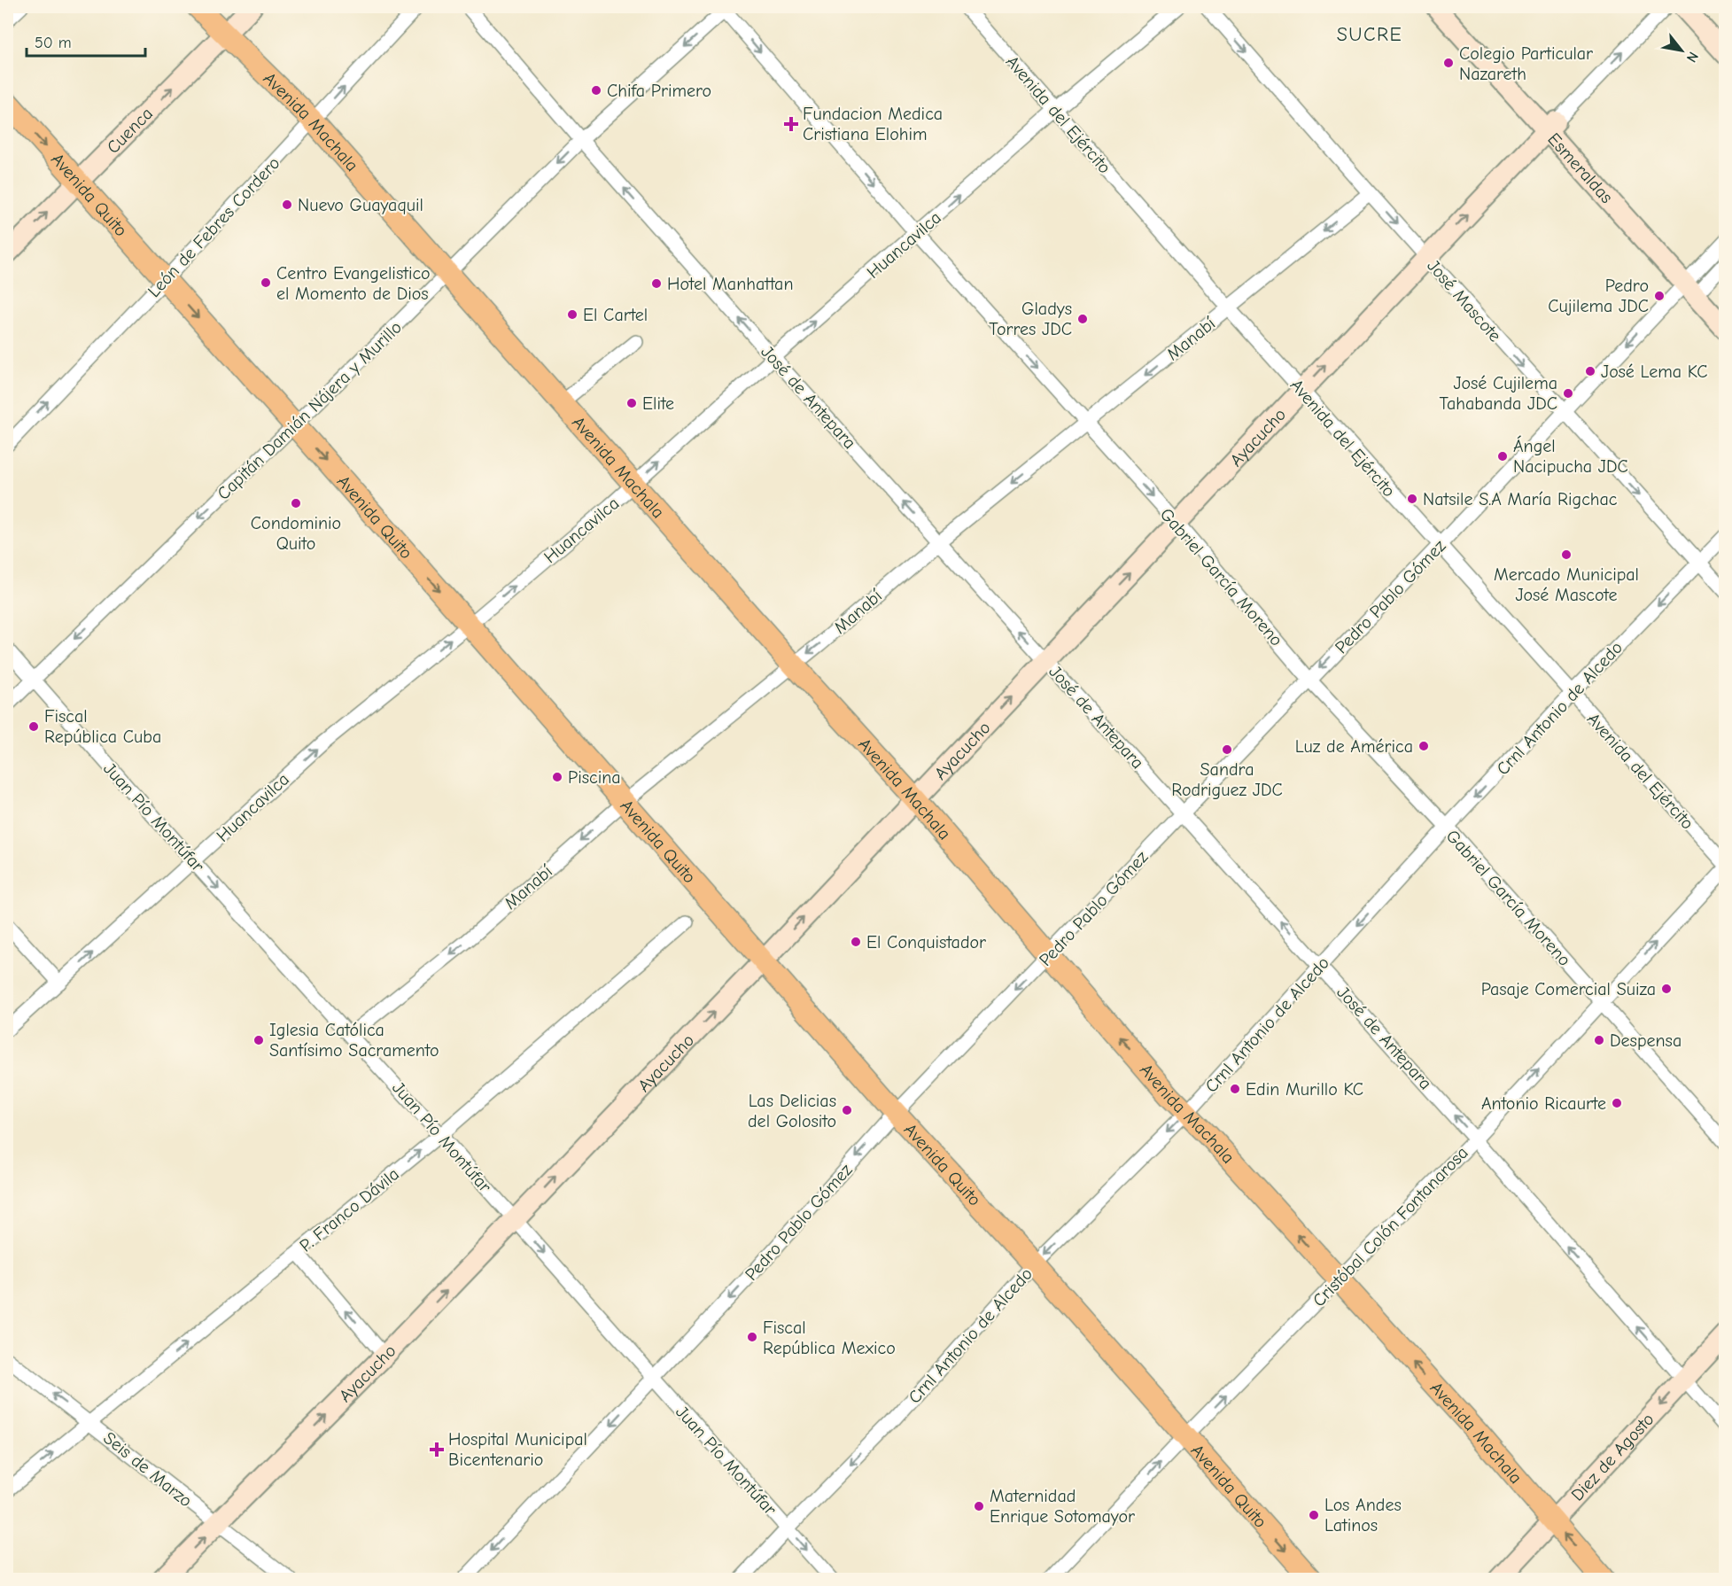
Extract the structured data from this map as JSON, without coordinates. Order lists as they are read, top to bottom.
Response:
{
  "streets": {
    "main road": ["Avenida Machala", "Avenida Quito"],
    "street": [
      "Avenida del Ejército",
      "Cuenca",
      "Esmeraldas",
      "León de Febres Cordero",
      "Huancavilca",
      "José Mascote",
      "Manabí",
      "José de Antepara",
      "Capitán Damián Nájera y Murillo",
      "Ayacucho",
      "Gabriel García Moreno",
      "Pedro Pablo Gómez",
      "Crnl Antonio de Alcedo",
      "Juan Pío Montúfar",
      "P. Franco Dávila",
      "Cristóbal Colón Fontanarosa",
      "Diez de Agosto",
      "Seis de Marzo"
    ]
  },
  "crossings": [
    ["Avenida del Ejército", "Huancavilca"],
    ["Avenida del Ejército", "Manabí"],
    ["Avenida del Ejército", "Ayacucho"],
    ["Avenida del Ejército", "Pedro Pablo Gómez"],
    ["Avenida del Ejército", "Crnl Antonio de Alcedo"],
    ["Avenida del Ejército", "Cristóbal Colón Fontanarosa"],
    ["Avenida Machala", "Cuenca"],
    ["Avenida Machala", "León de Febres Cordero"],
    ["Avenida Machala", "Huancavilca"],
    ["Avenida Machala", "Manabí"],
    ["Avenida Machala", "Capitán Damián Nájera y Murillo"],
    ["Avenida Machala", "Ayacucho"],
    ["Avenida Machala", "Pedro Pablo Gómez"],
    ["Avenida Machala", "Crnl Antonio de Alcedo"],
    ["Avenida Machala", "Cristóbal Colón Fontanarosa"],
    ["Avenida Machala", "Diez de Agosto"],
    ["Cuenca", "Avenida Quito"],
    ["Esmeraldas", "Ayacucho"],
    ["Esmeraldas", "Pedro Pablo Gómez"],
    ["Avenida Quito", "León de Febres Cordero"],
    ["Avenida Quito", "Huancavilca"],
    ["Avenida Quito", "Manabí"],
    ["Avenida Quito", "Capitán Damián Nájera y Murillo"],
    ["Avenida Quito", "Ayacucho"],
    ["Avenida Quito", "Pedro Pablo Gómez"],
    ["Avenida Quito", "Crnl Antonio de Alcedo"],
    ["Avenida Quito", "Cristóbal Colón Fontanarosa"],
    ["Huancavilca", "José de Antepara"],
    ["Huancavilca", "Gabriel García Moreno"],
    ["Huancavilca", "Juan Pío Montúfar"],
    ["José Mascote", "Manabí"],
    ["José Mascote", "Ayacucho"],
    ["José Mascote", "Pedro Pablo Gómez"],
    ["José Mascote", "Crnl Antonio de Alcedo"],
    ["Manabí", "José de Antepara"],
    ["Manabí", "Gabriel García Moreno"],
    ["Manabí", "Juan Pío Montúfar"],
    ["José de Antepara", "Capitán Damián Nájera y Murillo"],
    ["José de Antepara", "Ayacucho"],
    ["José de Antepara", "Pedro Pablo Gómez"],
    ["José de Antepara", "Crnl Antonio de Alcedo"],
    ["José de Antepara", "Cristóbal Colón Fontanarosa"],
    ["José de Antepara", "Diez de Agosto"],
    ["Capitán Damián Nájera y Murillo", "Gabriel García Moreno"],
    ["Capitán Damián Nájera y Murillo", "Juan Pío Montúfar"],
    ["Ayacucho", "Gabriel García Moreno"],
    ["Ayacucho", "Juan Pío Montúfar"],
    ["Ayacucho", "Seis de Marzo"],
    ["Gabriel García Moreno", "Pedro Pablo Gómez"],
    ["Gabriel García Moreno", "Crnl Antonio de Alcedo"],
    ["Gabriel García Moreno", "Cristóbal Colón Fontanarosa"],
    ["Pedro Pablo Gómez", "Juan Pío Montúfar"],
    ["Crnl Antonio de Alcedo", "Juan Pío Montúfar"],
    ["Juan Pío Montúfar", "P. Franco Dávila"],
    ["P. Franco Dávila", "Seis de Marzo"]
  ],
  "one_way": [
    "Avenida Machala",
    "Cuenca",
    "Avenida Quito",
    "León de Febres Cordero",
    "Huancavilca",
    "José Mascote",
    "Manabí",
    "José de Antepara",
    "Capitán Damián Nájera y Murillo",
    "Ayacucho",
    "Gabriel García Moreno",
    "Pedro Pablo Gómez",
    "Crnl Antonio de Alcedo",
    "Juan Pío Montúfar",
    "P. Franco Dávila",
    "Cristóbal Colón Fontanarosa",
    "Diez de Agosto"
  ],
  "districts": ["SUCRE"],
  "places": {
    "other": [
      "Colegio Particular Nazareth",
      "Chifa Primero",
      "Nuevo Guayaquil",
      "Centro Evangelistico el Momento de Dios",
      "Hotel Manhattan",
      "Pedro Cujilema JDC",
      "El Cartel",
      "Gladys Torres JDC",
      "José Lema KC",
      "José Cujilema Tahabanda JDC",
      "Elite",
      "Ángel Nacipucha JDC",
      "Natsile S.A María Rigchac",
      "Condominio Quito",
      "Mercado Municipal José Mascote",
      "Fiscal República Cuba",
      "Luz de América",
      "Sandra Rodriguez JDC",
      "Piscina",
      "El Conquistador",
      "Pasaje Comercial Suiza",
      "Iglesia Católica Santísimo Sacramento",
      "Despensa",
      "Edin Murillo KC",
      "Antonio Ricaurte",
      "Las Delicias del Golosito",
      "Fiscal República Mexico",
      "Maternidad Enrique Sotomayor",
      "Los Andes Latinos"
    ],
    "health": ["Fundacion Medica Cristiana Elohim", "Hospital Municipal Bicentenario"]
  },
  "scale_bar": "50 m",
  "north": "bottom right"
}
